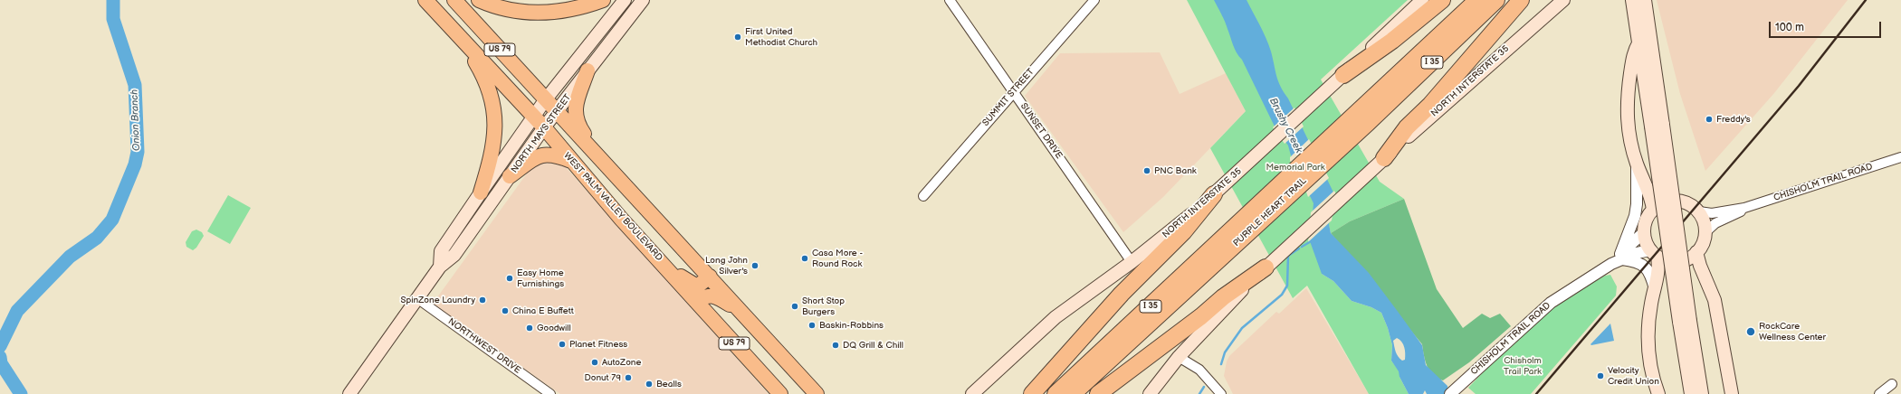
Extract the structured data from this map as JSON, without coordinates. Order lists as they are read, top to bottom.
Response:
{
  "streets": {
    "highway": [
      "US 79",
      "I 35",
      "WEST PALM VALLEY BOULEVARD",
      "PURPLE HEART TRAIL"
    ],
    "main road": ["NORTH INTERSTATE 35", "NORTH MAYS STREET"],
    "street": [
      "SUMMIT STREET",
      "SUNSET DRIVE",
      "CHISHOLM TRAIL ROAD",
      "NORTHWEST DRIVE"
    ]
  },
  "crossings": [
    ["US 79", "NORTH MAYS STREET"],
    ["US 79", "WEST PALM VALLEY BOULEVARD"],
    ["NORTH INTERSTATE 35", "SUNSET DRIVE"],
    ["SUMMIT STREET", "SUNSET DRIVE"],
    ["NORTH MAYS STREET", "WEST PALM VALLEY BOULEVARD"],
    ["NORTH MAYS STREET", "NORTHWEST DRIVE"]
  ],
  "water": ["Onion Branch", "Brushy Creek"],
  "parks": ["Memorial Park", "Chisholm Trail Park"],
  "places": [
    "First United Methodist Church",
    "Freddy's",
    "PNC Bank",
    "Casa More - Round Rock",
    "Long John Silver's",
    "Easy Home Furnishings",
    "SpinZone Laundry",
    "Short Stop Burgers",
    "China E Buffett",
    "Baskin-Robbins",
    "Goodwill",
    "RockCare Wellness Center",
    "Planet Fitness",
    "DQ Grill & Chill",
    "AutoZone",
    "Velocity Credit Union",
    "Donut 79",
    "Bealls"
  ],
  "scale_bar": "100 m"
}
